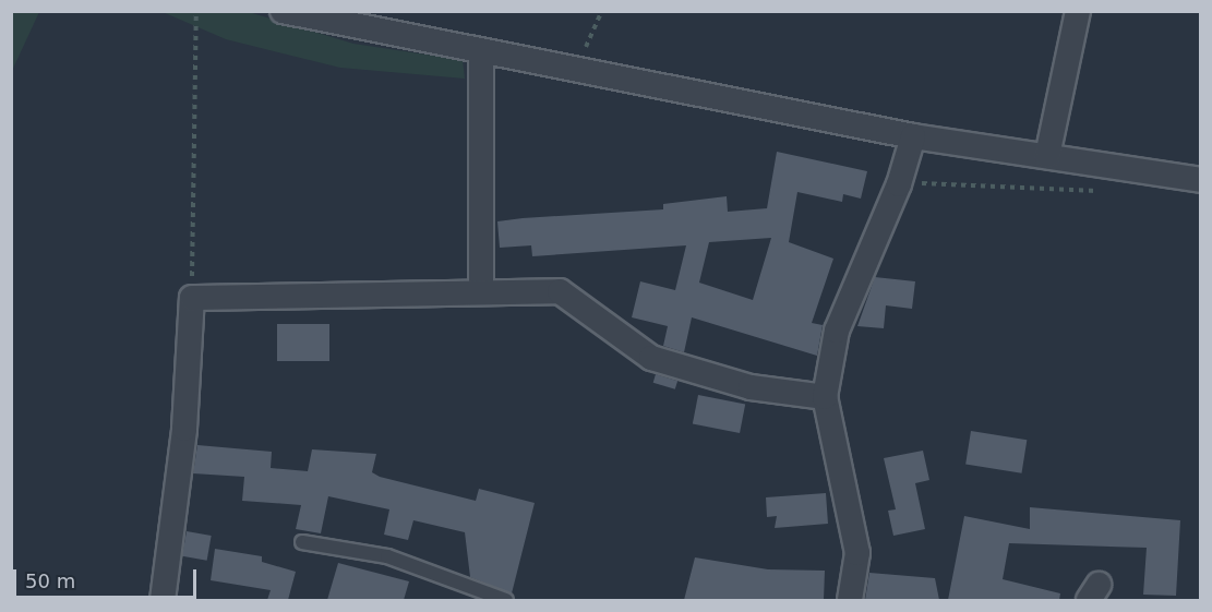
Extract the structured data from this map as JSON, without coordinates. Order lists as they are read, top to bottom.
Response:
{
  "scale_bar": "50 m"
}
